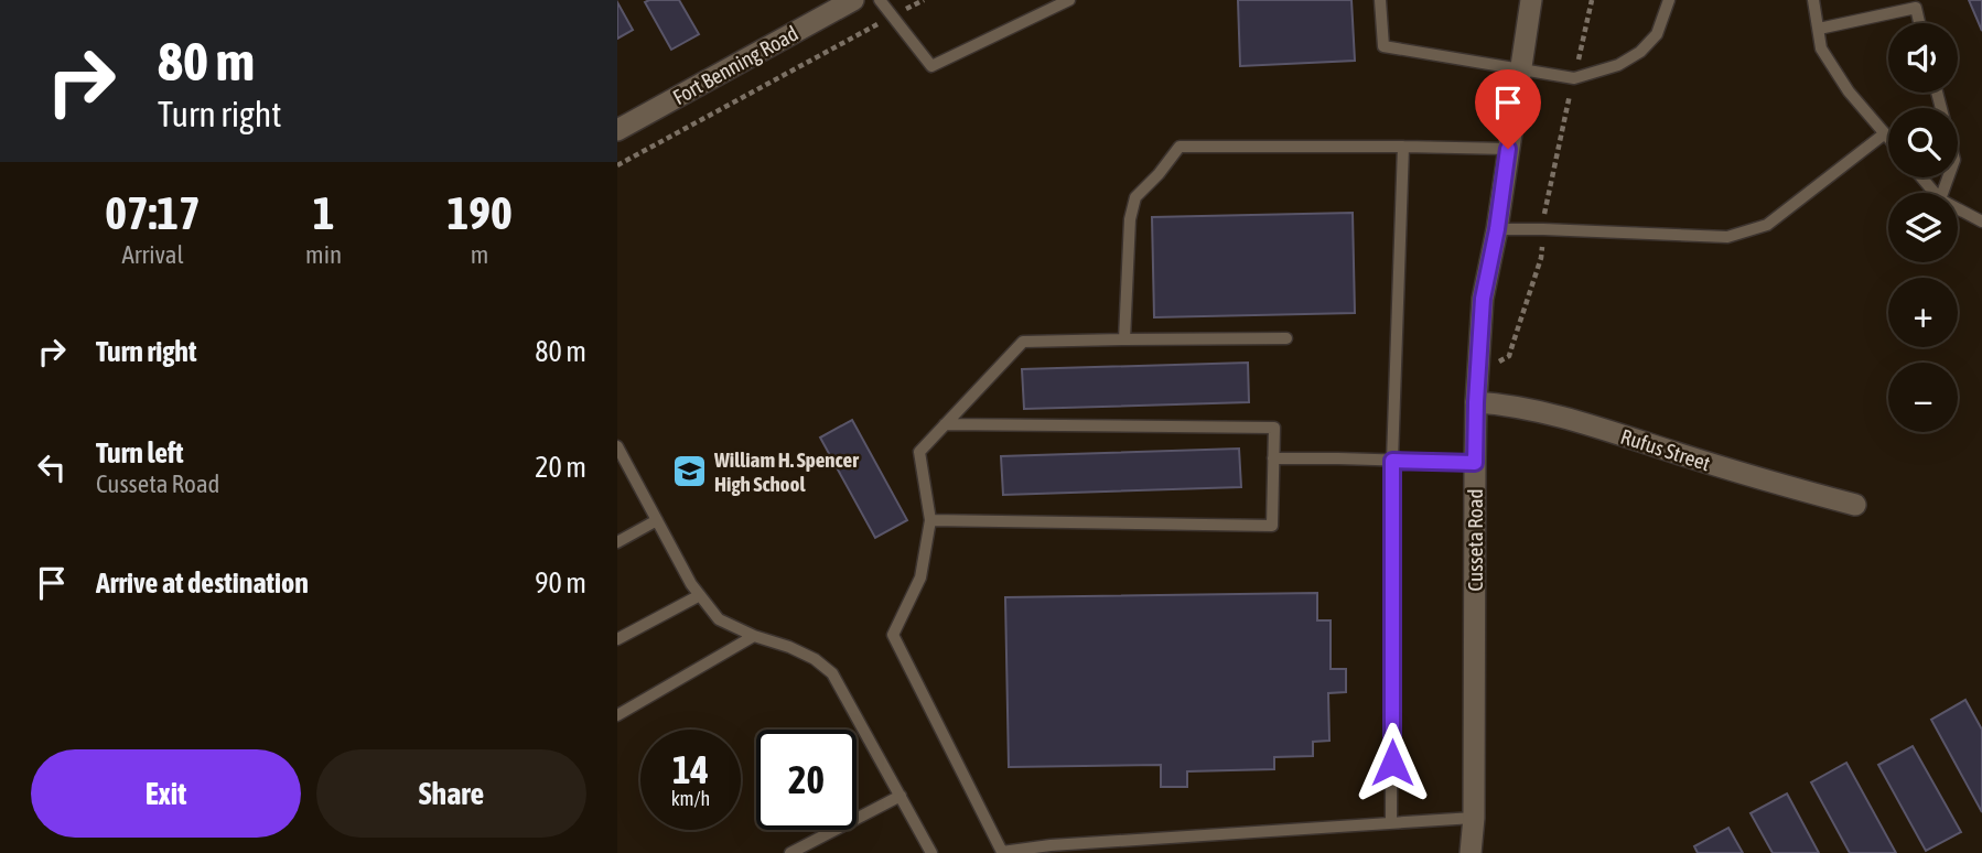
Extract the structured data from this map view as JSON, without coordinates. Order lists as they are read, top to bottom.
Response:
{
  "streets": {
    "street": ["Fort Benning Road", "Rufus Street", "Cusseta Road"]
  },
  "crossings": [
    ["Rufus Street", "Cusseta Road"]
  ],
  "places": {
    "school or university": ["William H. Spencer High School"]
  },
  "page": {
    "turn": ["80 m", "Turn right"],
    "map_buttons": ["+", "−"],
    "eta": [
      "07:17",
      "Arrival",
      "1",
      "min",
      "190",
      "m"
    ],
    "list": [
      {
        "name": "Turn right",
        "value": "80 m"
      },
      {
        "name": "Turn left",
        "note": "Cusseta Road",
        "value": "20 m"
      },
      {
        "name": "Arrive at destination",
        "value": "90 m"
      }
    ],
    "speed": "14 km/h",
    "limit": "20",
    "buttons": ["Exit", "Share"]
  }
}
